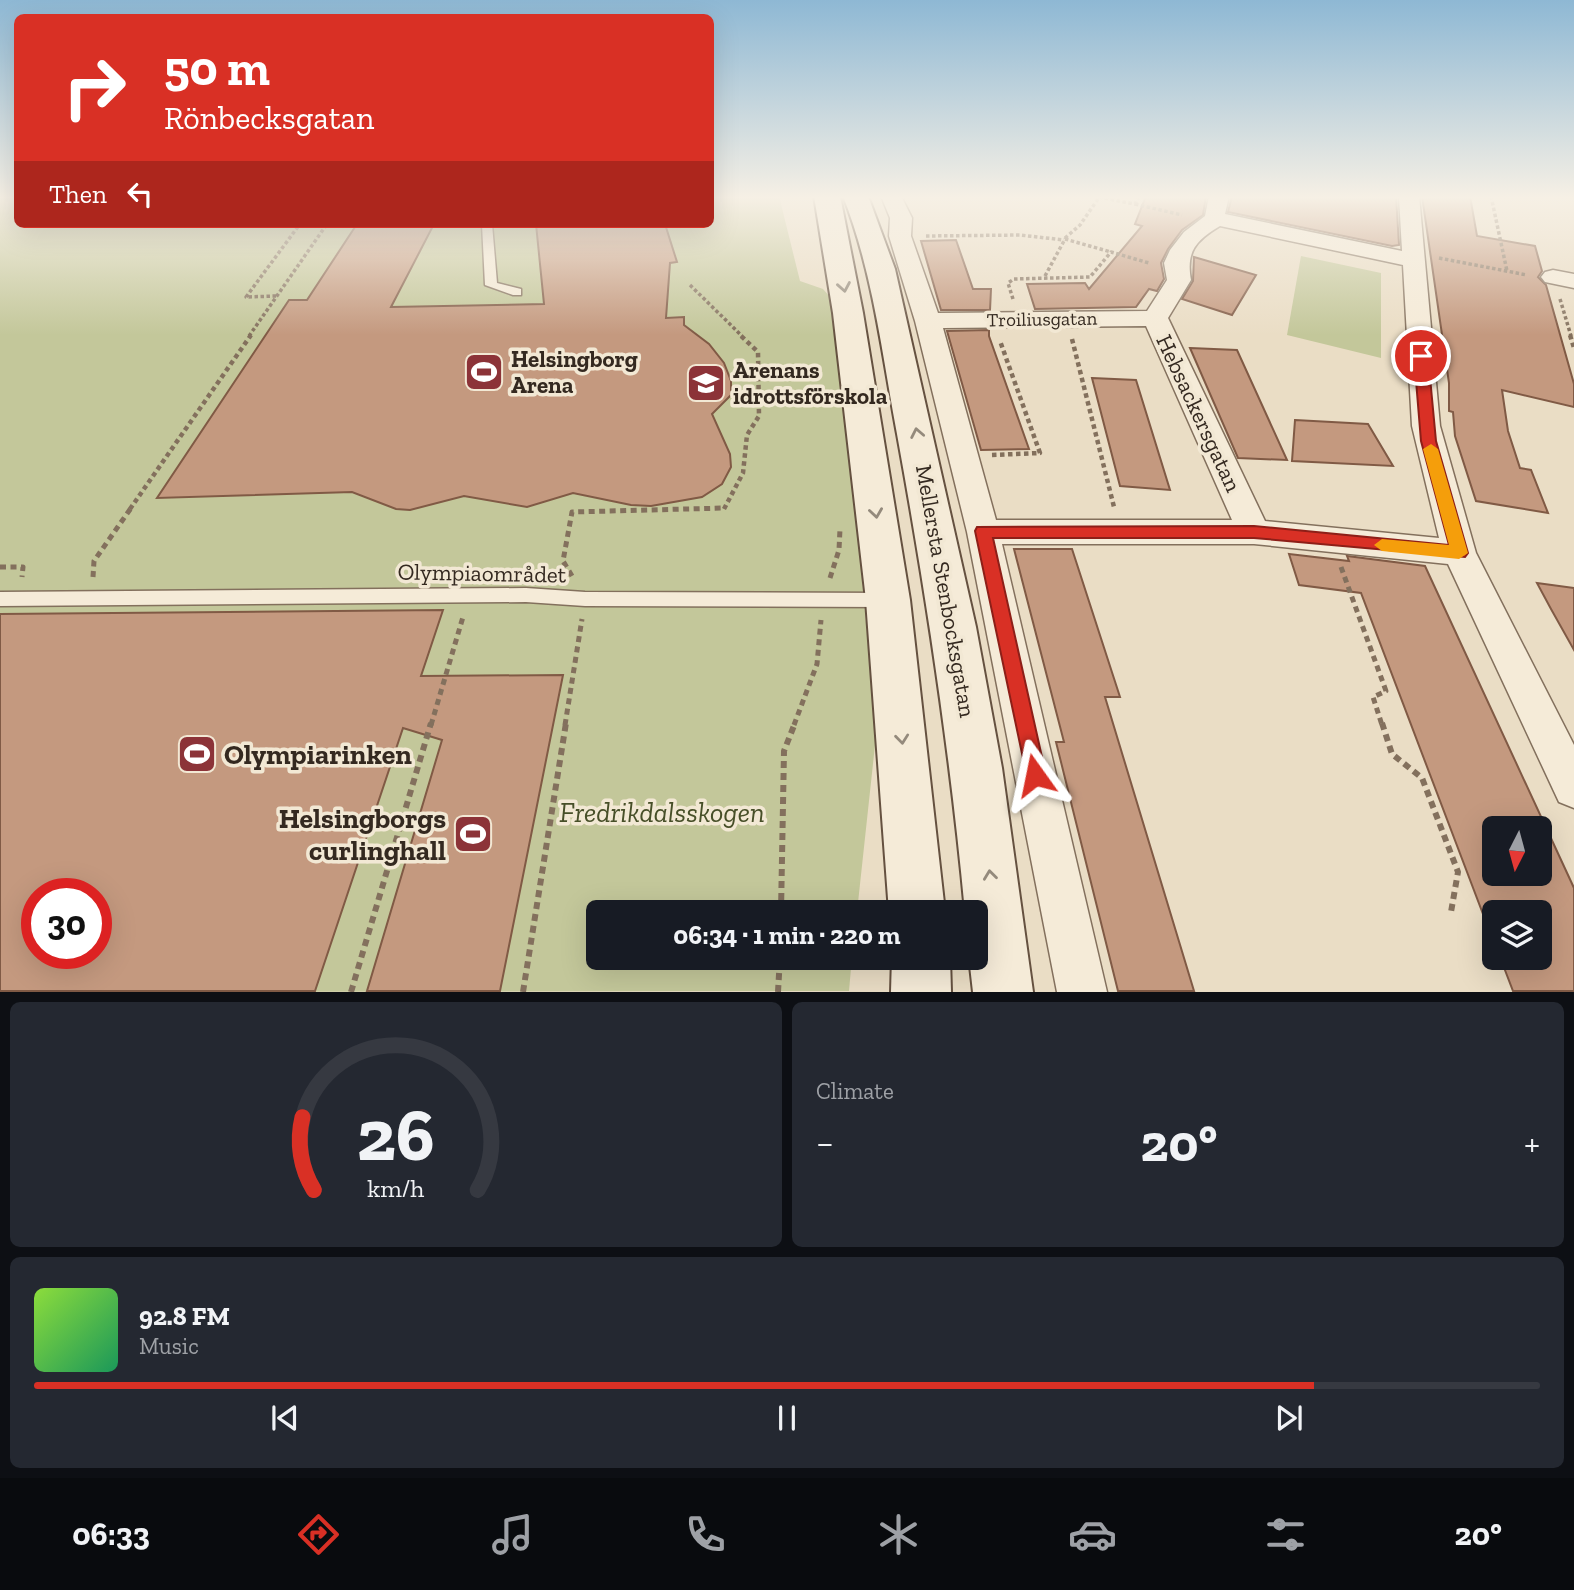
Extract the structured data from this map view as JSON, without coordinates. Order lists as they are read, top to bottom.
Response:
{
  "streets": {
    "main road": ["Mellersta Stenbocksgatan"],
    "street": ["Troiliusgatan", "Hebsackersgatan"],
    "lane": ["Olympiaområdet"]
  },
  "crossings": [
    ["Troiliusgatan", "Hebsackersgatan"],
    ["Troiliusgatan", "Mellersta Stenbocksgatan"]
  ],
  "parks": ["Fredrikdalsskogen"],
  "places": {
    "sports": ["Helsingborg Arena", "Olympiarinken", "Helsingborgs curlinghall"],
    "school or university": ["Arenans idrottsförskola"]
  },
  "north": "bottom",
  "page": {
    "turn": ["50 m", "Rönbecksgatan"],
    "then": "Then",
    "limit": "30",
    "trip": "06:34 · 1 min · 220 m",
    "tile": "Climate",
    "heat": ["−", "20°", "+"],
    "song": ["92.8 FM", "Music"],
    "tabs": ["06:33", "20°"],
    "gauge": ["26", "km/h"]
  }
}
